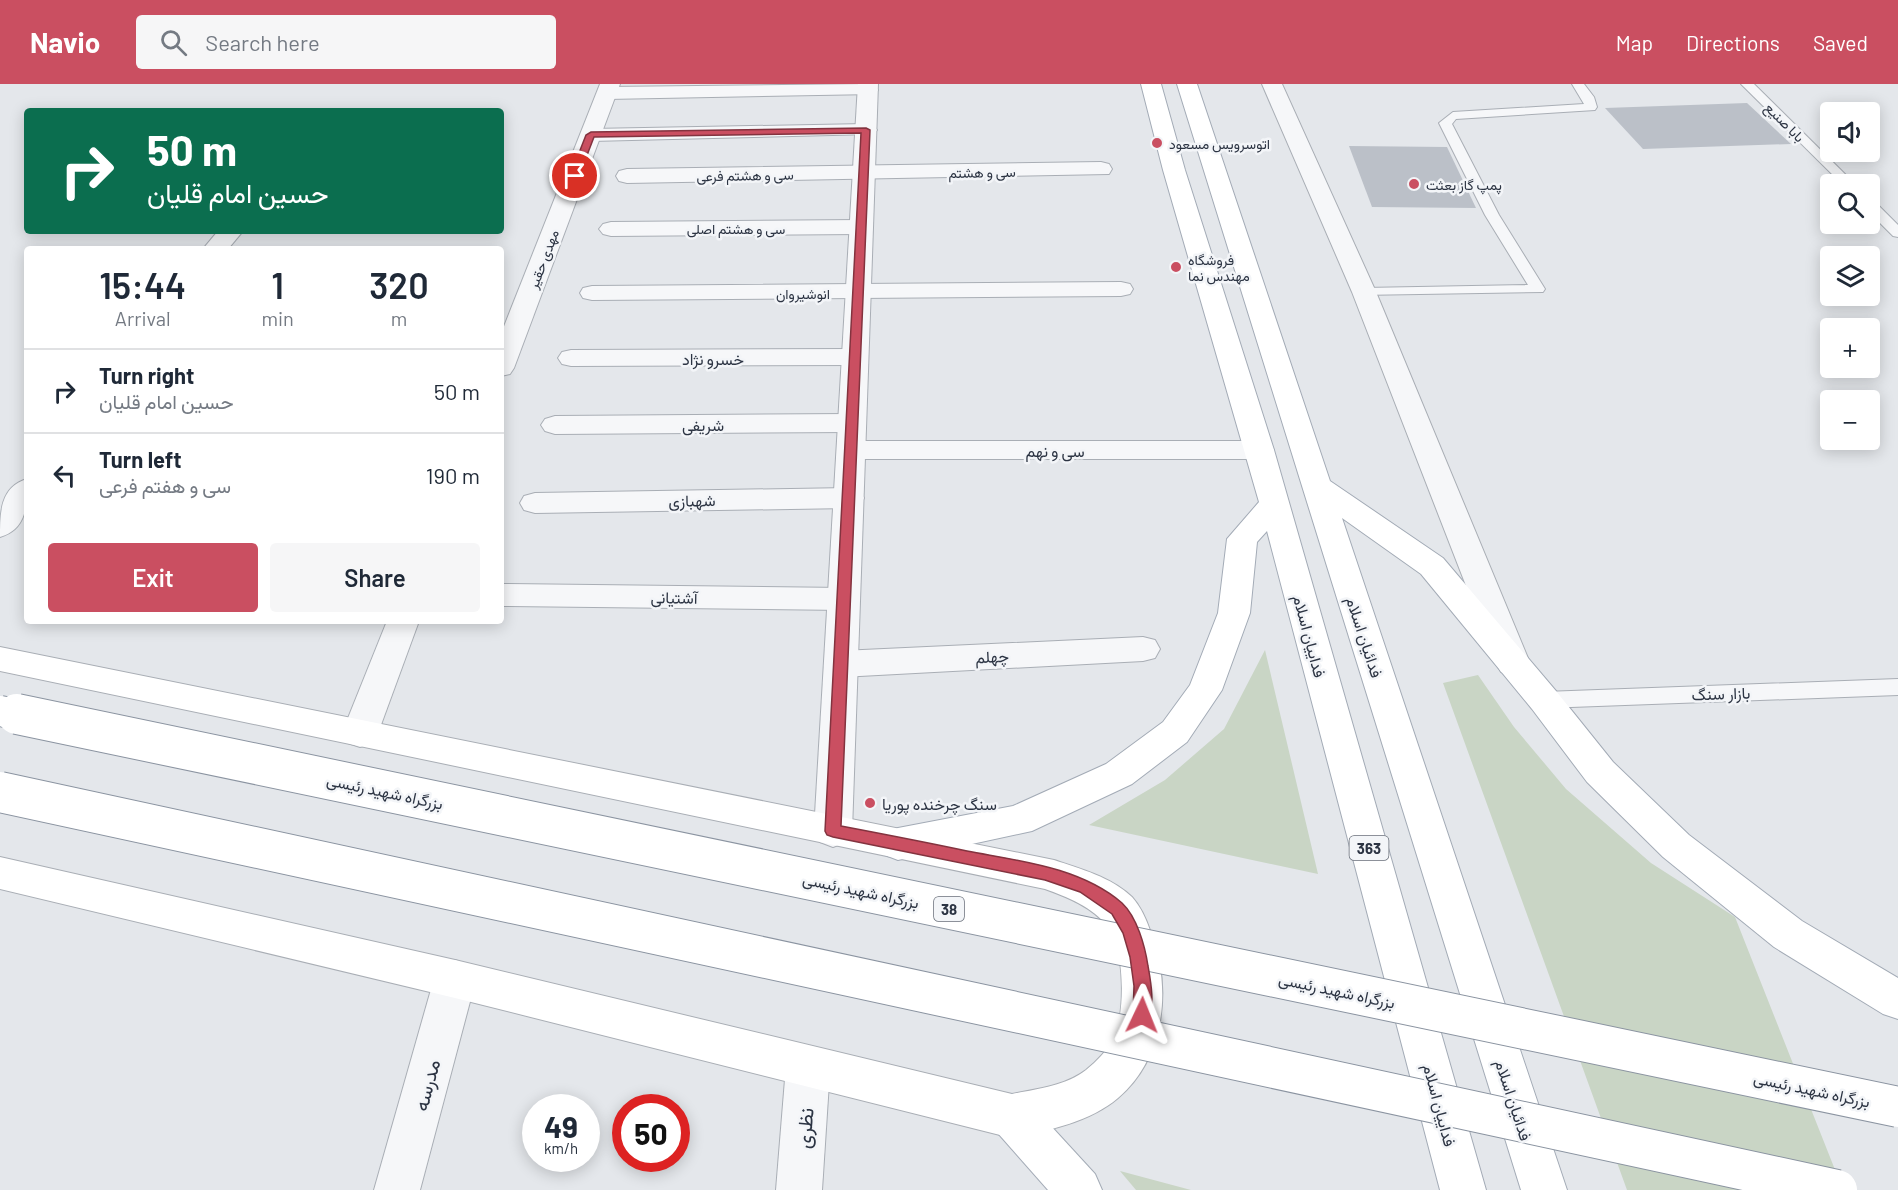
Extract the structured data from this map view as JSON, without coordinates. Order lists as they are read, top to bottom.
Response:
{
  "streets": {
    "main road": [
      "فداییان اسلام",
      "فدائیان اسلام",
      "بزرگراه شهید رئیسی",
      "363",
      "38"
    ],
    "street": [
      "سی و هشتم",
      "سی و هشتم فرعی",
      "سی و هشتم اصلی",
      "مهدی حقیر",
      "انوشیروان",
      "خسرو نژاد",
      "شریفی",
      "سی و نهم",
      "شهبازی",
      "آشتیانی",
      "چهلم",
      "مدرسه",
      "نظری"
    ],
    "lane": ["بابا صنیع", "بازار سنگ"]
  },
  "crossings": [
    ["سی و هشتم", "سی و هشتم فرعی"],
    ["شریفی", "سی و نهم"],
    ["سی و نهم", "فداییان اسلام"]
  ],
  "places": [
    "اتوسرویس مسعود",
    "پمپ گاز بعثت",
    "فروشگاه مهندس نما",
    "سنگ چرخنده پوریا"
  ],
  "page": {
    "header": "Navio",
    "search": "Search here",
    "nav": ["Map", "Directions", "Saved"],
    "map_buttons": ["+", "−"],
    "turn": ["50 m", "حسین امام قلیان"],
    "eta": [
      "15:44",
      "Arrival",
      "1",
      "min",
      "320",
      "m"
    ],
    "list": [
      {
        "name": "Turn right",
        "note": "حسین امام قلیان",
        "value": "50 m"
      },
      {
        "name": "Turn left",
        "note": "سی و هفتم فرعی",
        "value": "190 m"
      }
    ],
    "buttons": ["Exit", "Share"],
    "speed": "49 km/h",
    "limit": "50"
  }
}
